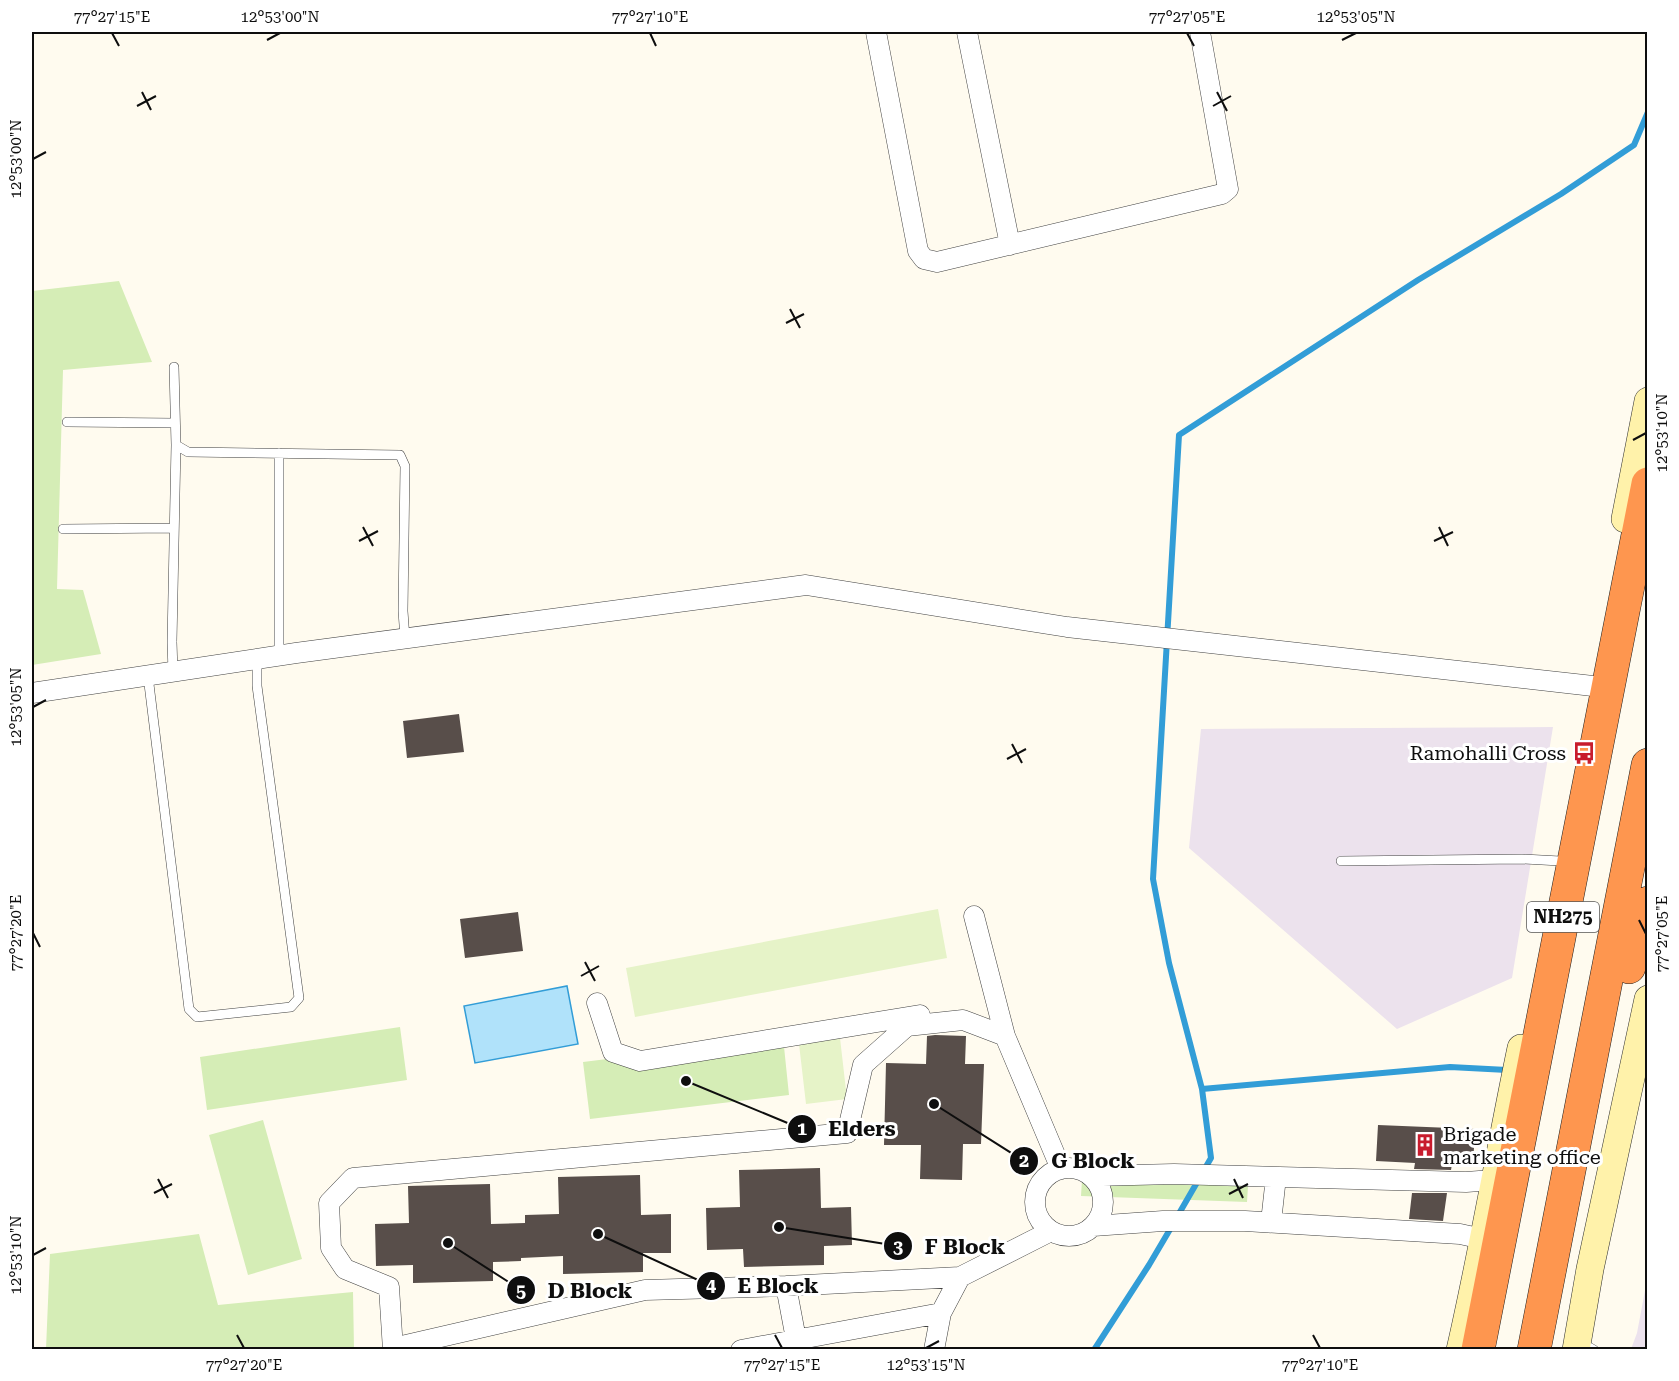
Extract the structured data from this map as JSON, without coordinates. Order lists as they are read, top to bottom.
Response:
{
  "streets": {
    "highway": ["NH275"]
  },
  "places": {
    "bus stop": ["Ramohalli Cross"],
    "other": [
      "Elders",
      "G Block",
      "F Block",
      "E Block",
      "D Block"
    ],
    "building": ["Brigade marketing office"]
  },
  "coordinates": [
    "77°27'15\"E",
    "12°53'00\"N",
    "77°27'10\"E",
    "77°27'05\"E",
    "12°53'05\"N",
    "12°53'10\"N",
    "77°27'20\"E",
    "12°53'15\"N"
  ]
}
